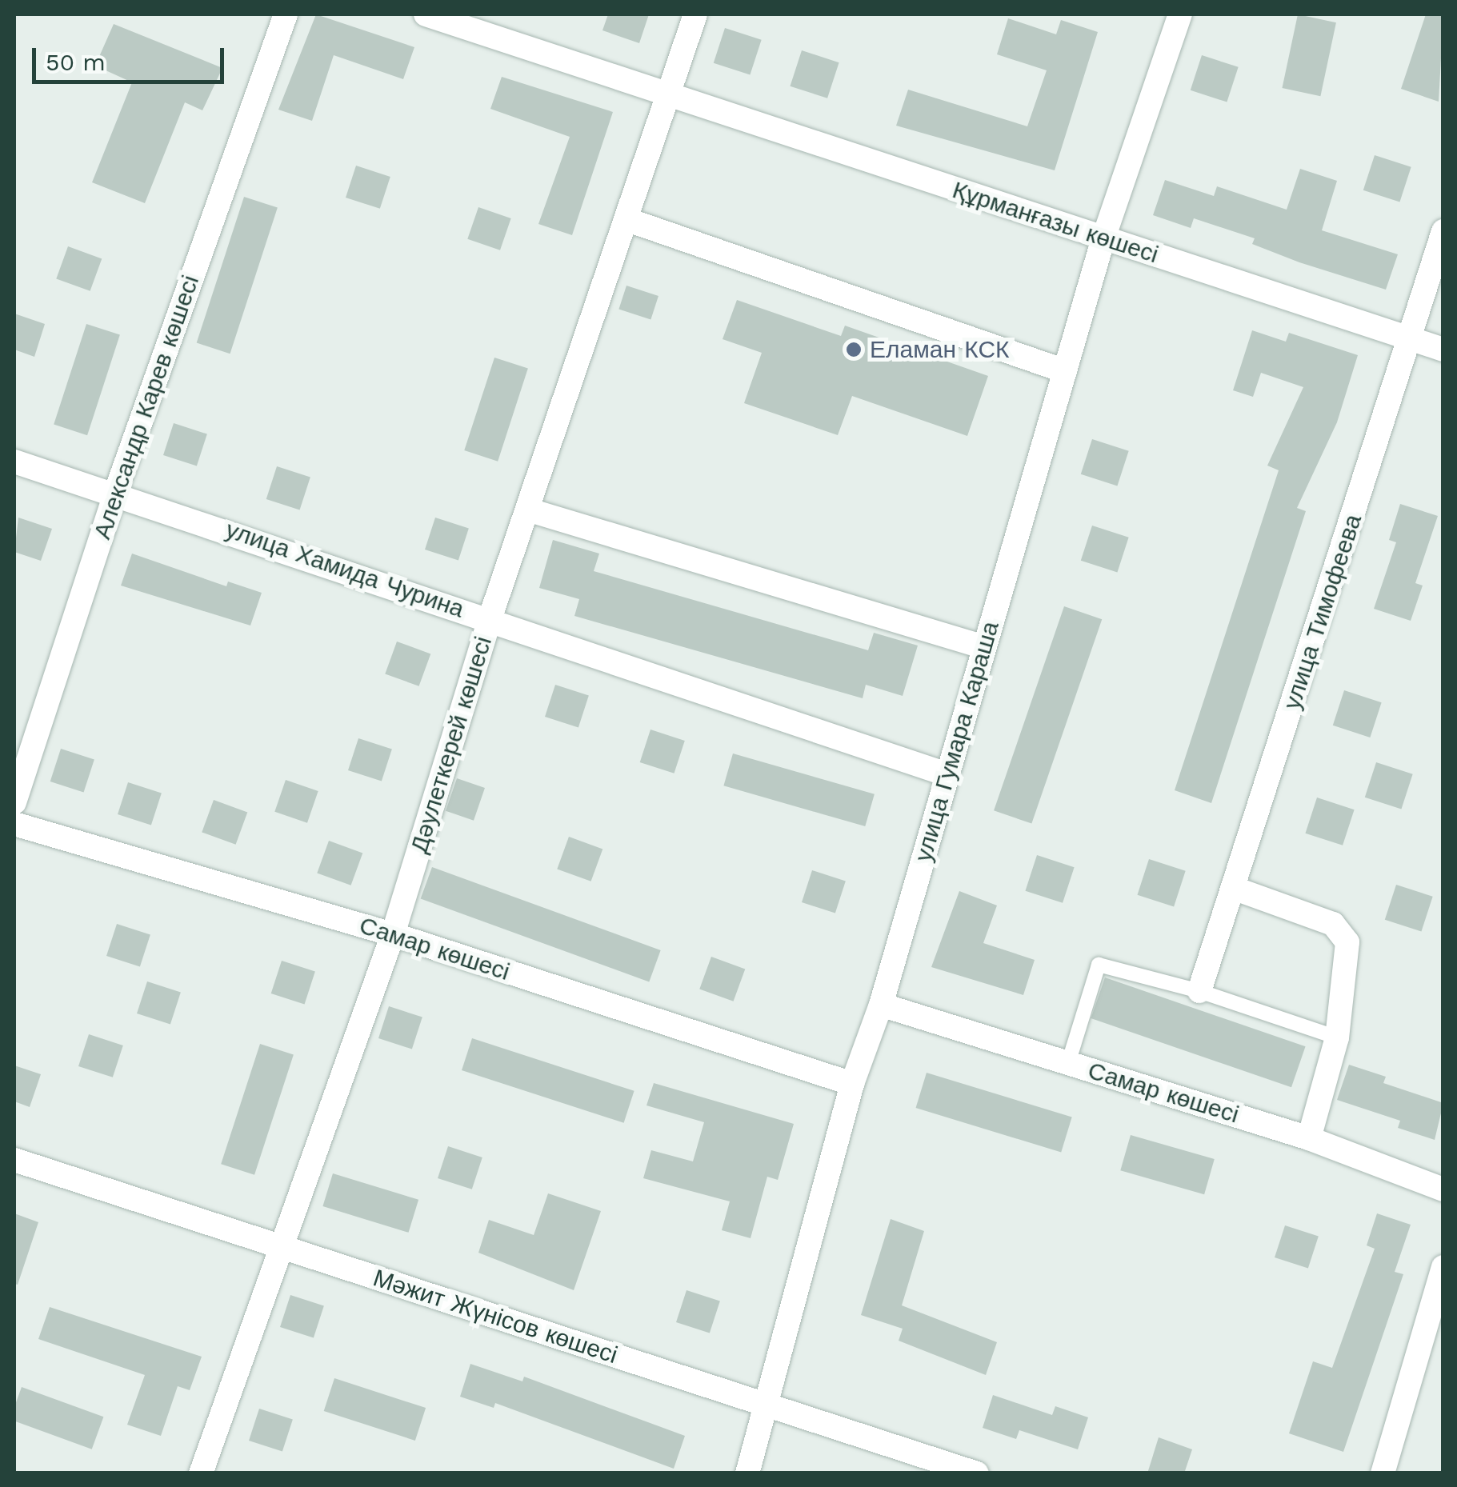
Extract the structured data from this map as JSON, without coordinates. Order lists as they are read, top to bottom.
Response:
{
  "streets": {
    "street": [
      "Құрманғазы көшесі",
      "Александр Карев көшесі",
      "улица Хамида Чурина",
      "улица Тимофеева",
      "улица Гумара Караша",
      "Дәулеткерей көшесі",
      "Самар көшесі",
      "Мәжит Жүнісов көшесі"
    ]
  },
  "crossings": [
    ["Құрманғазы көшесі", "улица Тимофеева"],
    ["Құрманғазы көшесі", "улица Гумара Караша"],
    ["Құрманғазы көшесі", "Дәулеткерей көшесі"],
    ["Александр Карев көшесі", "улица Хамида Чурина"],
    ["улица Хамида Чурина", "улица Гумара Караша"],
    ["улица Хамида Чурина", "Дәулеткерей көшесі"],
    ["улица Гумара Караша", "Самар көшесі"],
    ["улица Гумара Караша", "Мәжит Жүнісов көшесі"],
    ["Дәулеткерей көшесі", "Самар көшесі"],
    ["Дәулеткерей көшесі", "Мәжит Жүнісов көшесі"]
  ],
  "places": ["Еламан КСК"],
  "scale_bar": "50 m"
}
